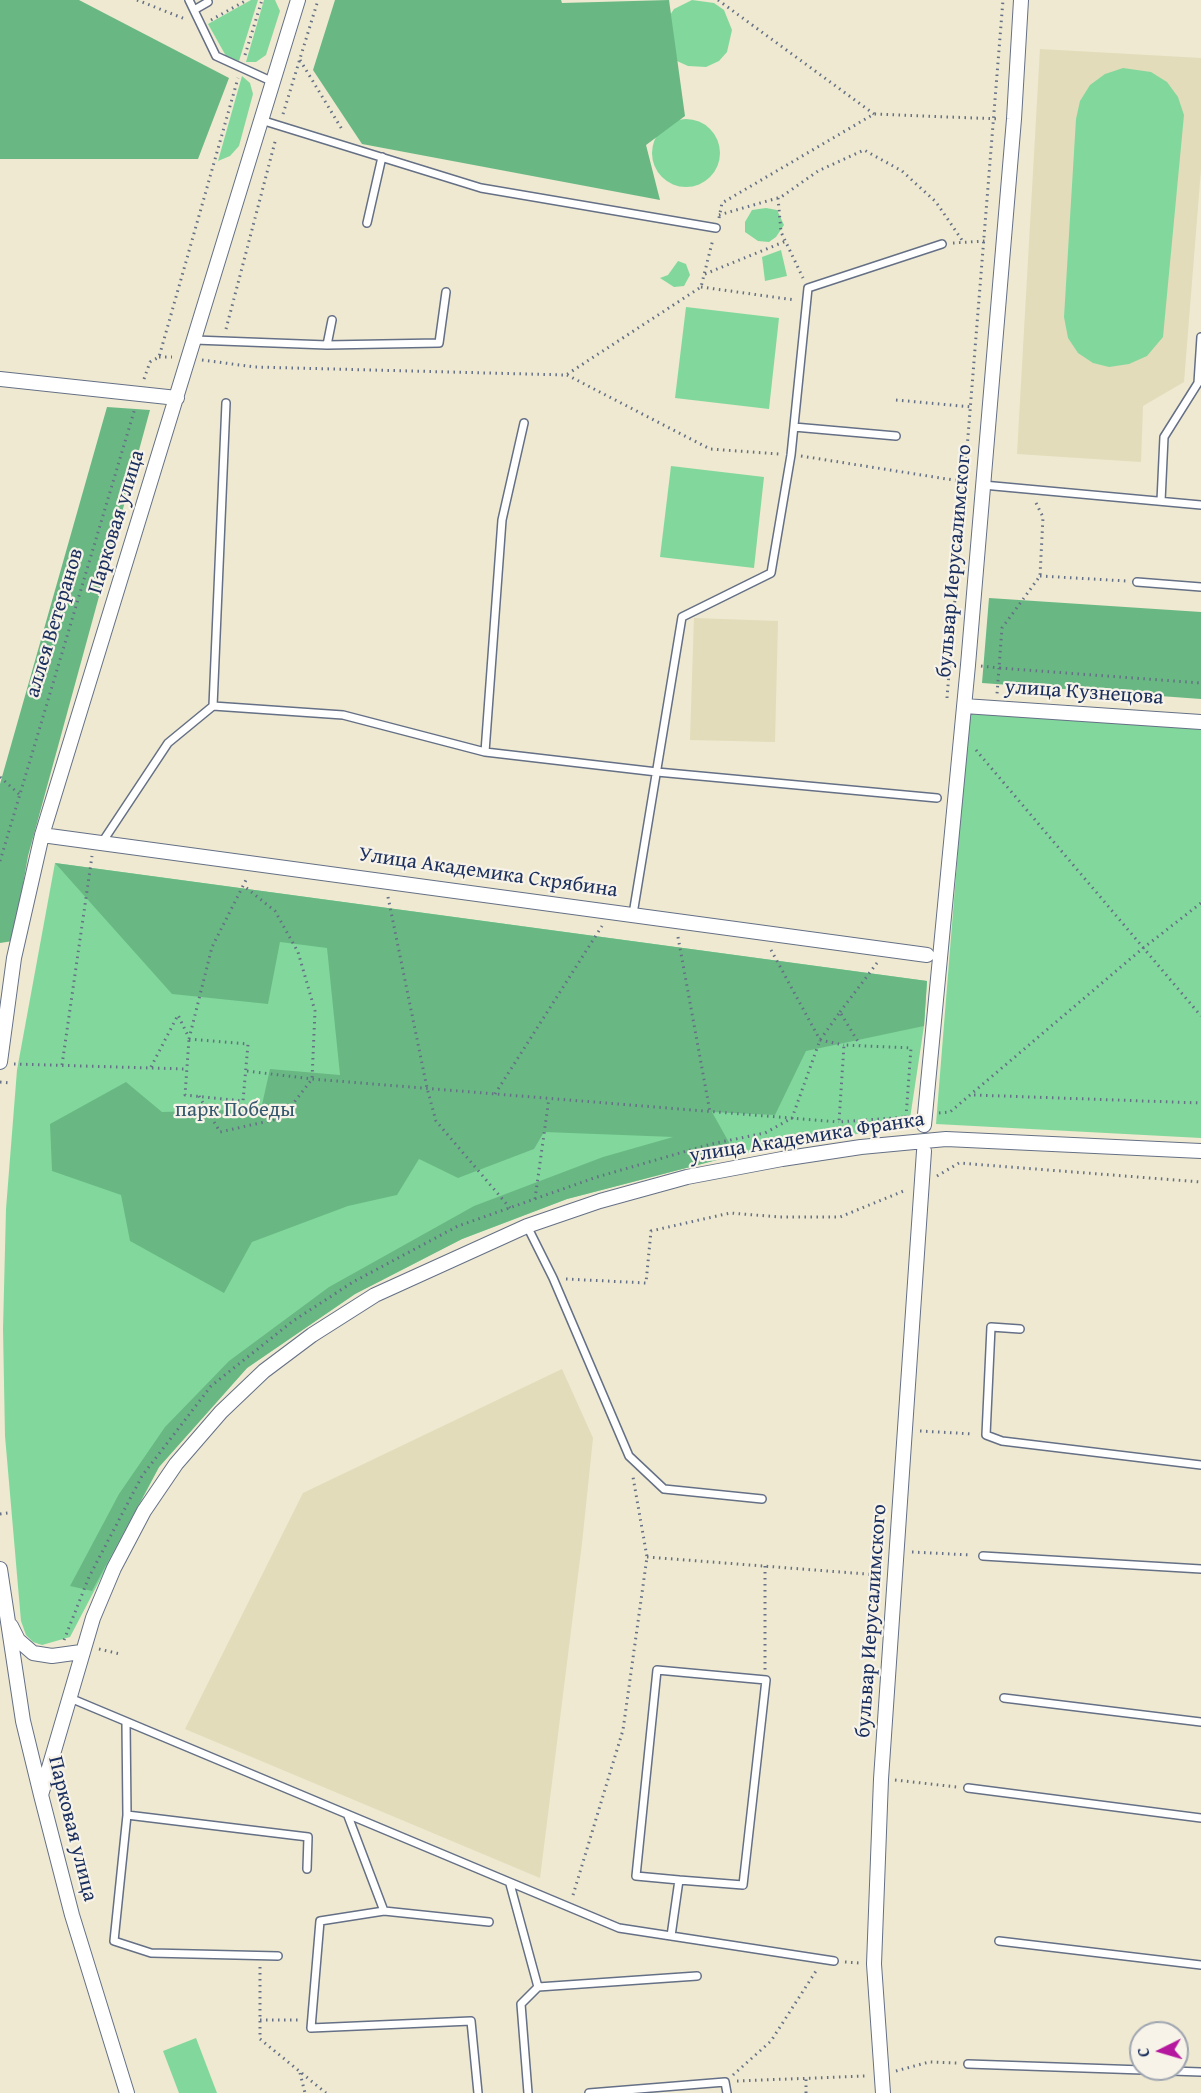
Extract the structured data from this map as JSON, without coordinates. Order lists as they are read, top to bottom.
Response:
{
  "streets": {
    "street": [
      "Парковая улица",
      "бульвар Иерусалимского",
      "улица Кузнецова",
      "Улица Академика Скрябина",
      "улица Академика Франка"
    ],
    "path": ["аллея Ветеранов"]
  },
  "crossings": [
    ["Парковая улица", "Улица Академика Скрябина"],
    ["Парковая улица", "улица Академика Франка"],
    ["бульвар Иерусалимского", "улица Кузнецова"]
  ],
  "parks": ["парк Победы"],
  "north": "left"
}
